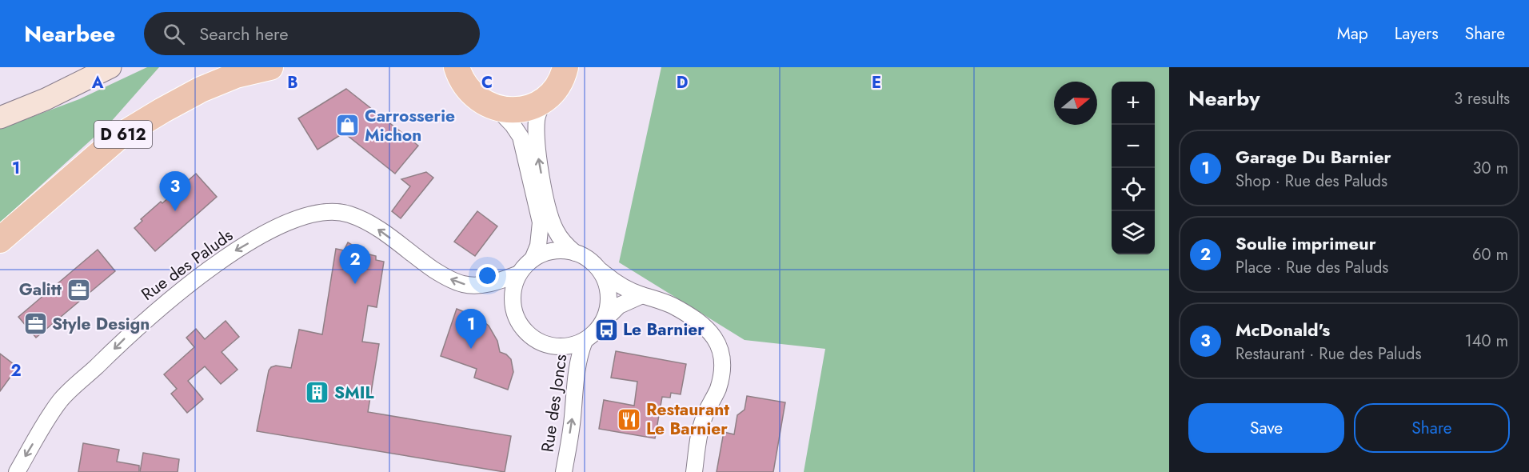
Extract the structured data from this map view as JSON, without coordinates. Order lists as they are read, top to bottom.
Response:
{
  "streets": {
    "main road": ["D 612"],
    "street": ["Rue des Paluds", "Rue des Joncs"]
  },
  "crossings": [
    ["Rue des Paluds", "Rue des Joncs"]
  ],
  "one_way": ["Rue des Paluds", "Rue des Joncs"],
  "places": {
    "shop": ["Carrosserie Michon"],
    "office": ["Galitt", "Style Design"],
    "bus stop": ["Le Barnier"],
    "building": ["SMIL"],
    "restaurant": ["Restaurant Le Barnier"]
  },
  "north": "right",
  "page": {
    "header": "Nearbee",
    "search": "Search here",
    "nav": ["Map", "Layers", "Share"],
    "heading": ["Nearby", "3 results"],
    "map_buttons": ["+", "−"],
    "list": [
      {
        "mark": "1",
        "name": "Garage Du Barnier",
        "note": "Shop · Rue des Paluds",
        "value": "30 m"
      },
      {
        "mark": "2",
        "name": "Soulie imprimeur",
        "note": "Place · Rue des Paluds",
        "value": "60 m"
      },
      {
        "mark": "3",
        "name": "McDonald's",
        "note": "Restaurant · Rue des Paluds",
        "value": "140 m"
      }
    ],
    "pins": ["3", "2", "1"],
    "buttons": ["Save", "Share"]
  },
  "grid": {
    "columns": [
      "A",
      "B",
      "C",
      "D",
      "E"
    ],
    "rows": ["1", "2"]
  }
}
